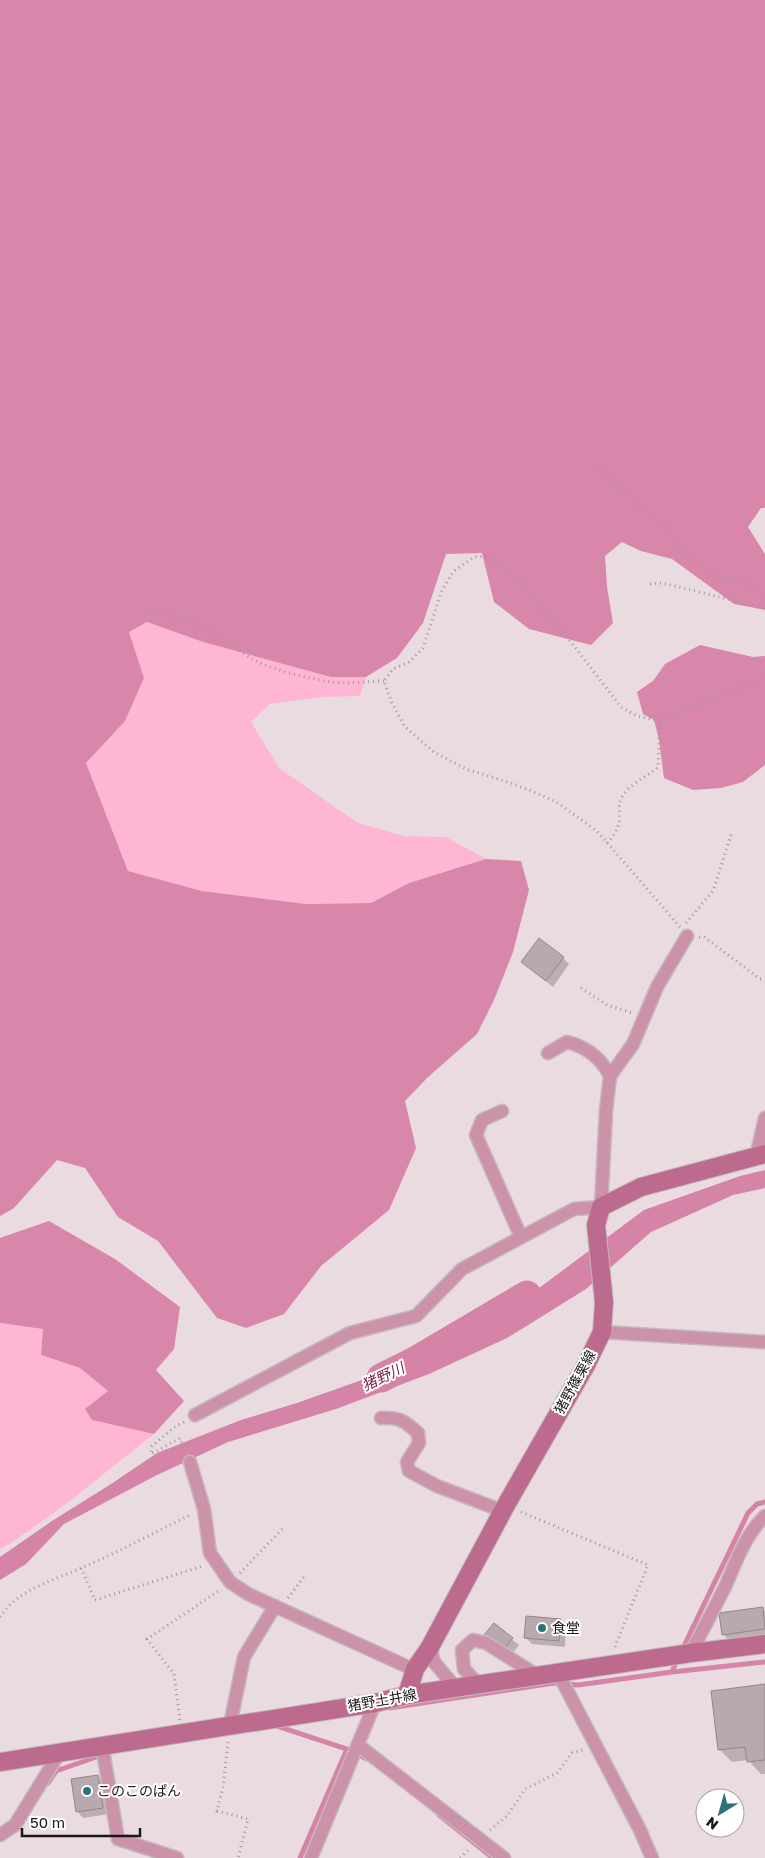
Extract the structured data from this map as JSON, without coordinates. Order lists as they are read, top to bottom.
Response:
{
  "streets": {
    "main road": ["猪野篠栗線", "猪野土井線"]
  },
  "crossings": [
    ["猪野篠栗線", "猪野土井線"]
  ],
  "water": ["猪野川"],
  "places": ["食堂", "このこのぱん"],
  "scale_bar": "50 m",
  "north": "bottom left"
}
